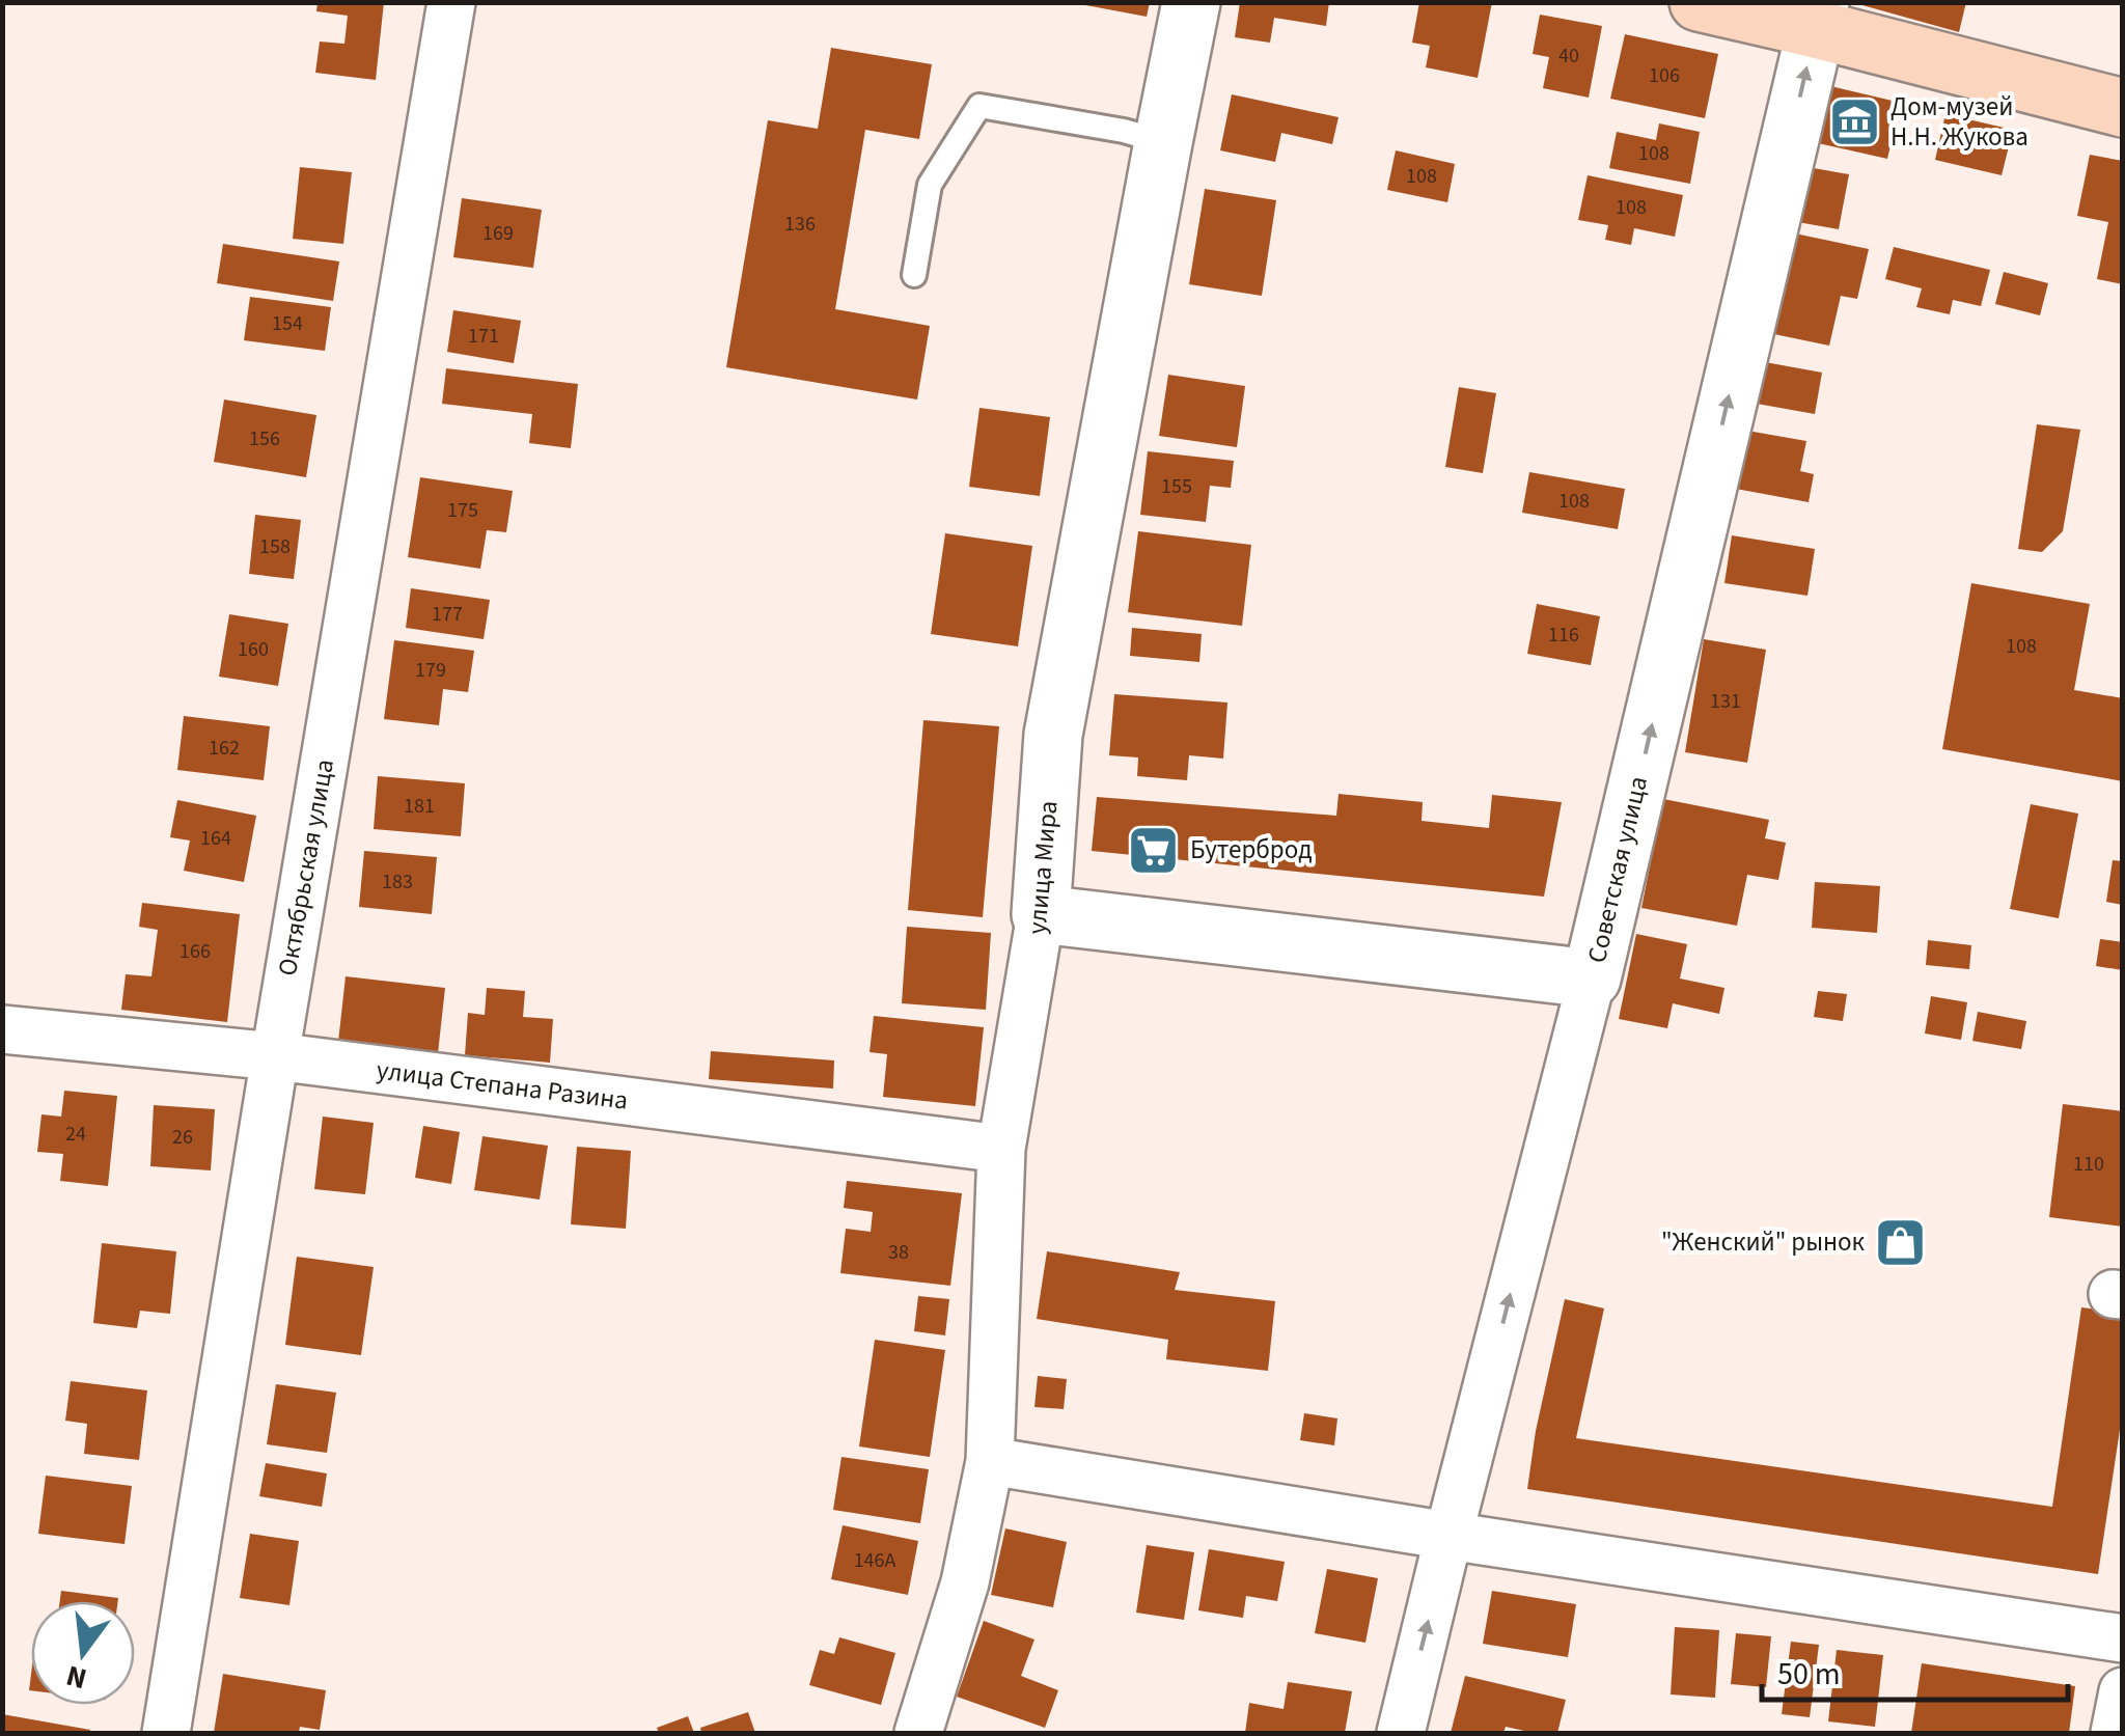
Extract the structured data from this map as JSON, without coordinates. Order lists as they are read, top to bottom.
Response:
{
  "streets": {
    "street": [
      "Октябрьская улица",
      "улица Мира",
      "Советская улица",
      "улица Степана Разина"
    ]
  },
  "crossings": [
    ["Октябрьская улица", "улица Степана Разина"],
    ["улица Мира", "улица Степана Разина"]
  ],
  "one_way": ["Советская улица"],
  "places": {
    "museum": ["Дом-музей Н.Н. Жукова"],
    "supermarket": ["Бутерброд"],
    "shop": ["\"Женский\" рынок"]
  },
  "house_numbers": [
    "40",
    "106",
    "108",
    "108",
    "108",
    "136",
    "169",
    "154",
    "171",
    "156",
    "155",
    "108",
    "175",
    "158",
    "177",
    "116",
    "108",
    "160",
    "179",
    "131",
    "162",
    "181",
    "164",
    "183",
    "166",
    "24",
    "26",
    "110",
    "38",
    "146А"
  ],
  "scale_bar": "50 m",
  "north": "bottom"
}
